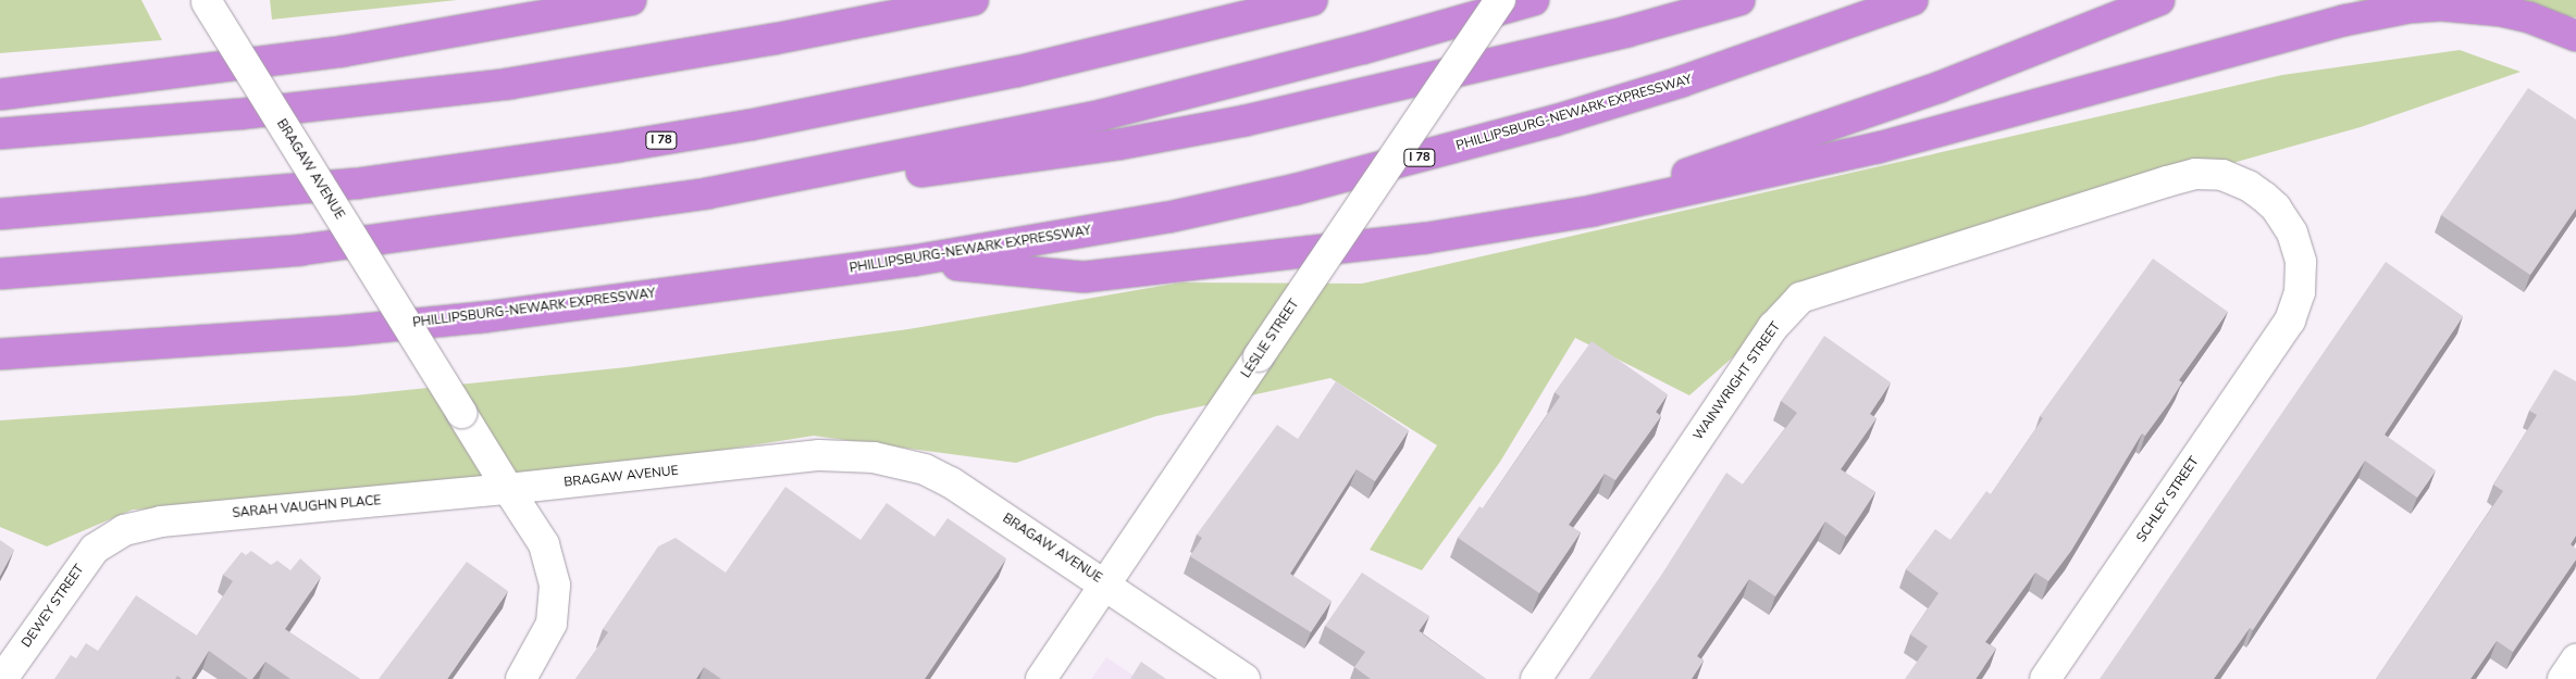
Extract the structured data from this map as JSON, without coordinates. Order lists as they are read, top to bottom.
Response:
{
  "streets": {
    "highway": ["PHILLIPSBURG-NEWARK EXPRESSWAY", "I 78"],
    "street": [
      "BRAGAW AVENUE",
      "LESLIE STREET",
      "WAINWRIGHT STREET",
      "SCHLEY STREET",
      "SARAH VAUGHN PLACE",
      "DEWEY STREET"
    ]
  },
  "crossings": [
    ["BRAGAW AVENUE", "LESLIE STREET"],
    ["BRAGAW AVENUE", "SARAH VAUGHN PLACE"],
    ["WAINWRIGHT STREET", "SCHLEY STREET"],
    ["SARAH VAUGHN PLACE", "DEWEY STREET"]
  ]
}
